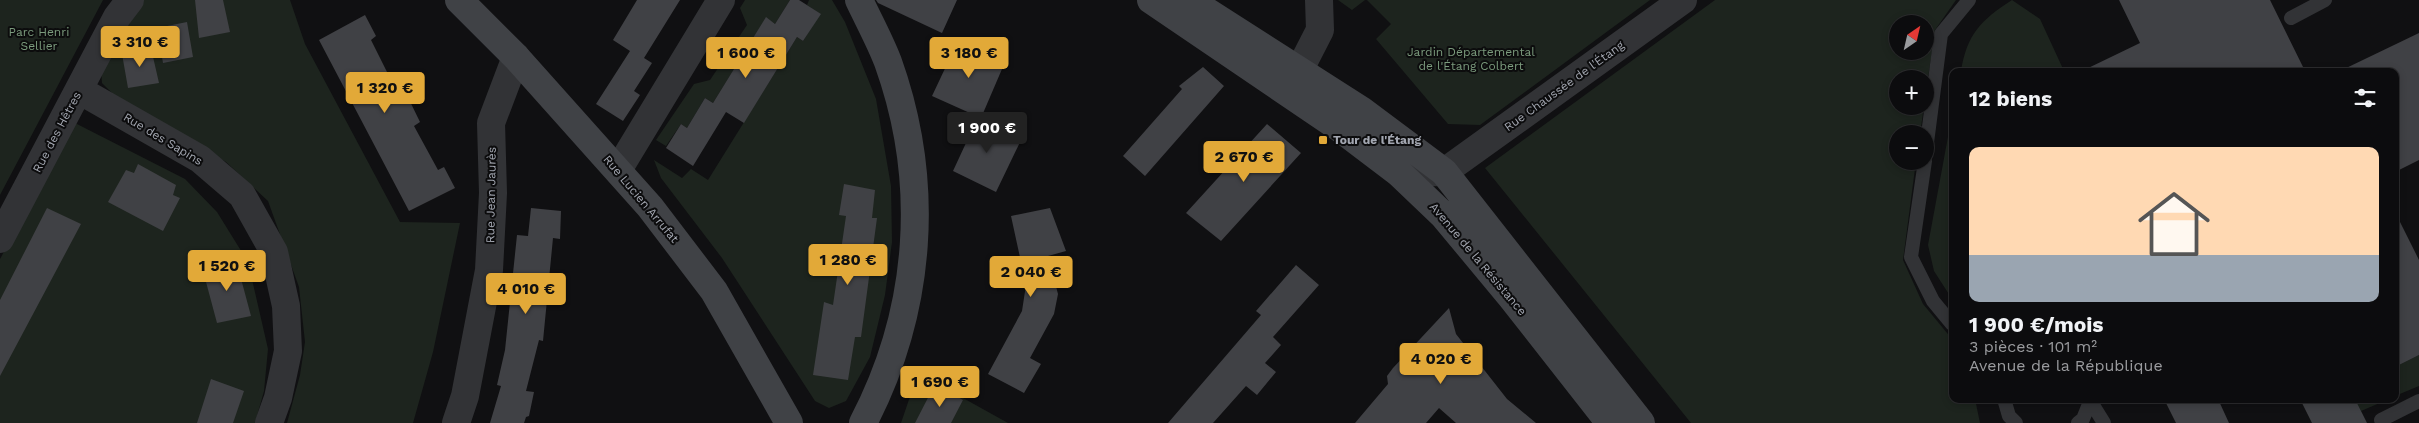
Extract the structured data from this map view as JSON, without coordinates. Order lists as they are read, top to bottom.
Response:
{
  "streets": {
    "main road": ["Rue Lucien Arrufat", "Avenue de la Résistance"],
    "street": [
      "Rue Chaussée de l'Étang",
      "Rue des Hêtres",
      "Rue des Sapins",
      "Rue Jean Jaurès"
    ]
  },
  "crossings": [
    ["Rue Chaussée de l'Étang", "Avenue de la Résistance"],
    ["Rue des Hêtres", "Rue des Sapins"],
    ["Rue Jean Jaurès", "Rue Lucien Arrufat"]
  ],
  "parks": ["Parc Henri Sellier", "Jardin Départemental de l'Étang Colbert"],
  "places": {
    "transit": ["Tour de l'Étang"]
  },
  "north": "top right",
  "page": {
    "map_buttons": ["+", "−"],
    "price": [
      "3 310 €",
      "1 600 €",
      "3 180 €",
      "1 320 €",
      "1 900 €",
      "2 670 €",
      "1 280 €",
      "1 520 €",
      "2 040 €",
      "4 010 €",
      "4 020 €",
      "1 690 €"
    ],
    "heading": "12 biens",
    "list": [
      {
        "name": "1 900 €/mois",
        "note": "3 pièces · 101 m² · Avenue de la République"
      }
    ]
  }
}
